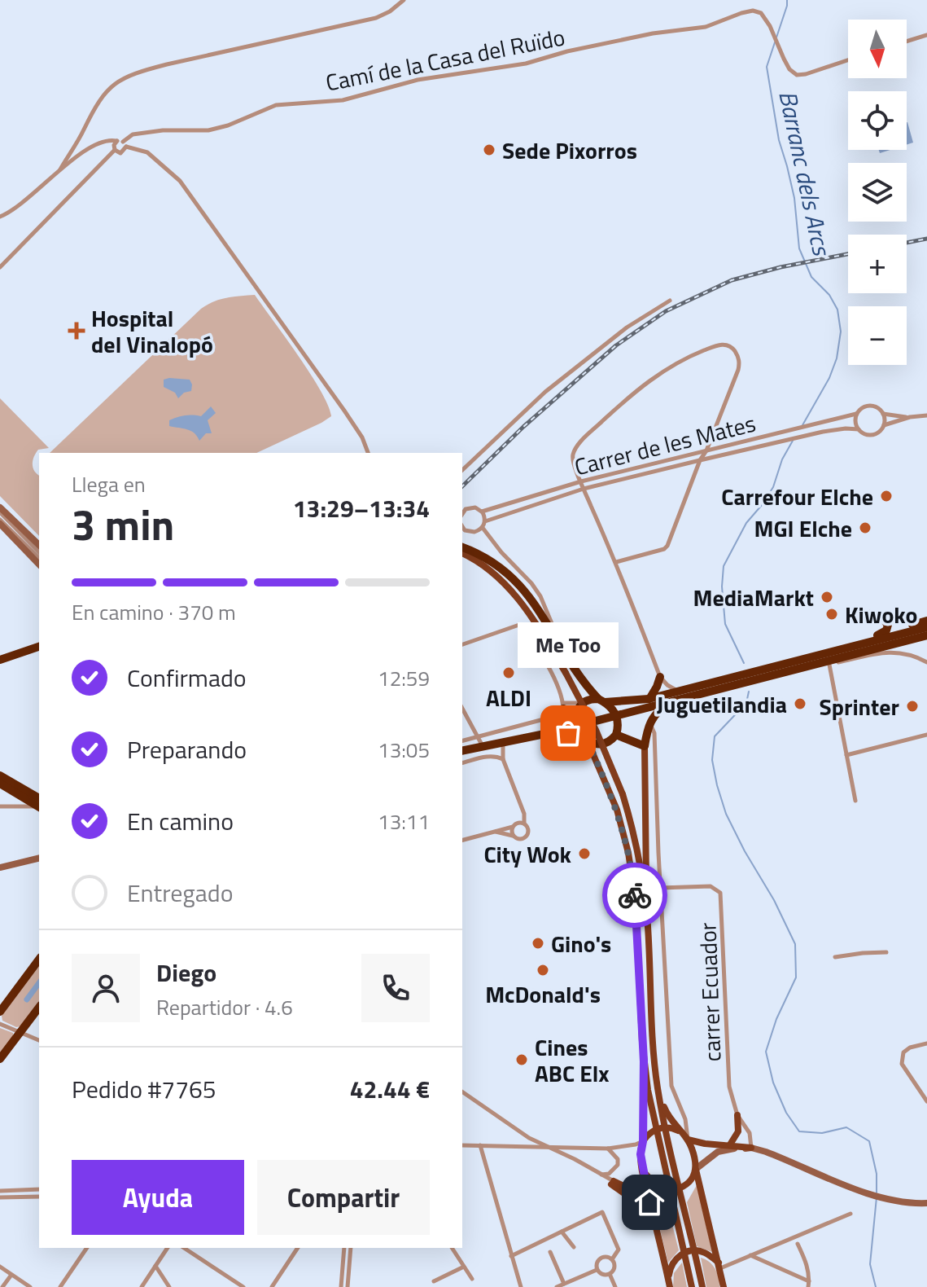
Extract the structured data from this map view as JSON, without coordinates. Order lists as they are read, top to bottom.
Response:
{
  "streets": {
    "street": ["Camí de la Casa del Ruïdo", "Carrer de les Mates", "carrer Ecuador"]
  },
  "water": ["Barranc dels Arcs"],
  "places": {
    "other": [
      "Sede Pixorros",
      "Carrefour Elche",
      "MGI Elche",
      "MediaMarkt",
      "Kiwoko",
      "ALDI",
      "Juguetilandia",
      "Sprinter",
      "Me Too",
      "City Wok",
      "Gino's",
      "McDonald's",
      "Cines ABC Elx"
    ],
    "health": ["Hospital del Vinalopó"]
  },
  "north": "bottom",
  "page": {
    "map_buttons": ["+", "−"],
    "heading": ["3 min", "Llega en", "13:29–13:34"],
    "panel": [
      "Diego",
      "Repartidor · 4.6",
      "Pedido #7765",
      "42.44 €"
    ],
    "bar": "En camino · 370 m",
    "bubble": "Me Too",
    "list": [
      ["Confirmado", "12:59"],
      ["Preparando", "13:05"],
      ["En camino", "13:11"],
      "Entregado"
    ],
    "buttons": ["Ayuda", "Compartir"]
  }
}
